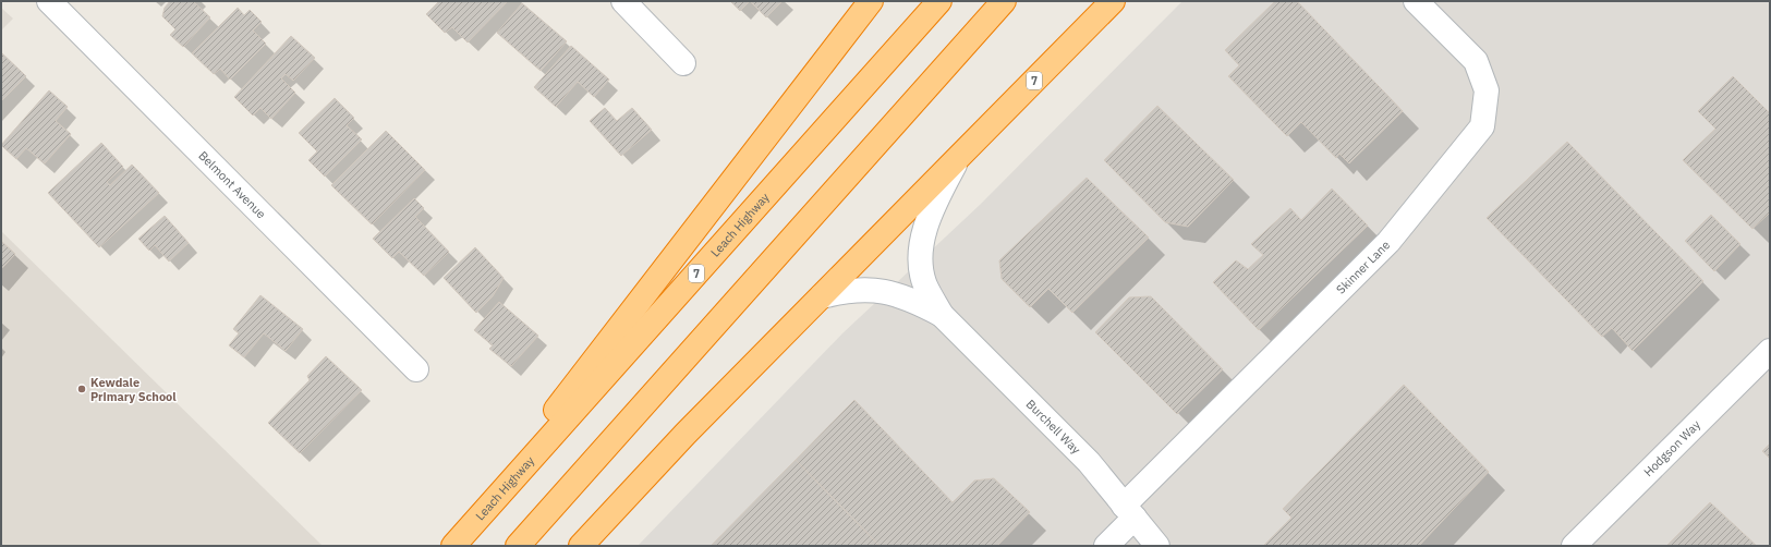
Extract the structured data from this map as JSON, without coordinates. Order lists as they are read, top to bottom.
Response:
{
  "streets": {
    "highway": ["7", "Leach Highway"],
    "street": [
      "Belmont Avenue",
      "Skinner Lane",
      "Burchell Way",
      "Hodgson Way"
    ]
  },
  "crossings": [
    ["7", "Burchell Way"],
    ["Skinner Lane", "Burchell Way"]
  ],
  "places": ["Kewdale Primary School"]
}
